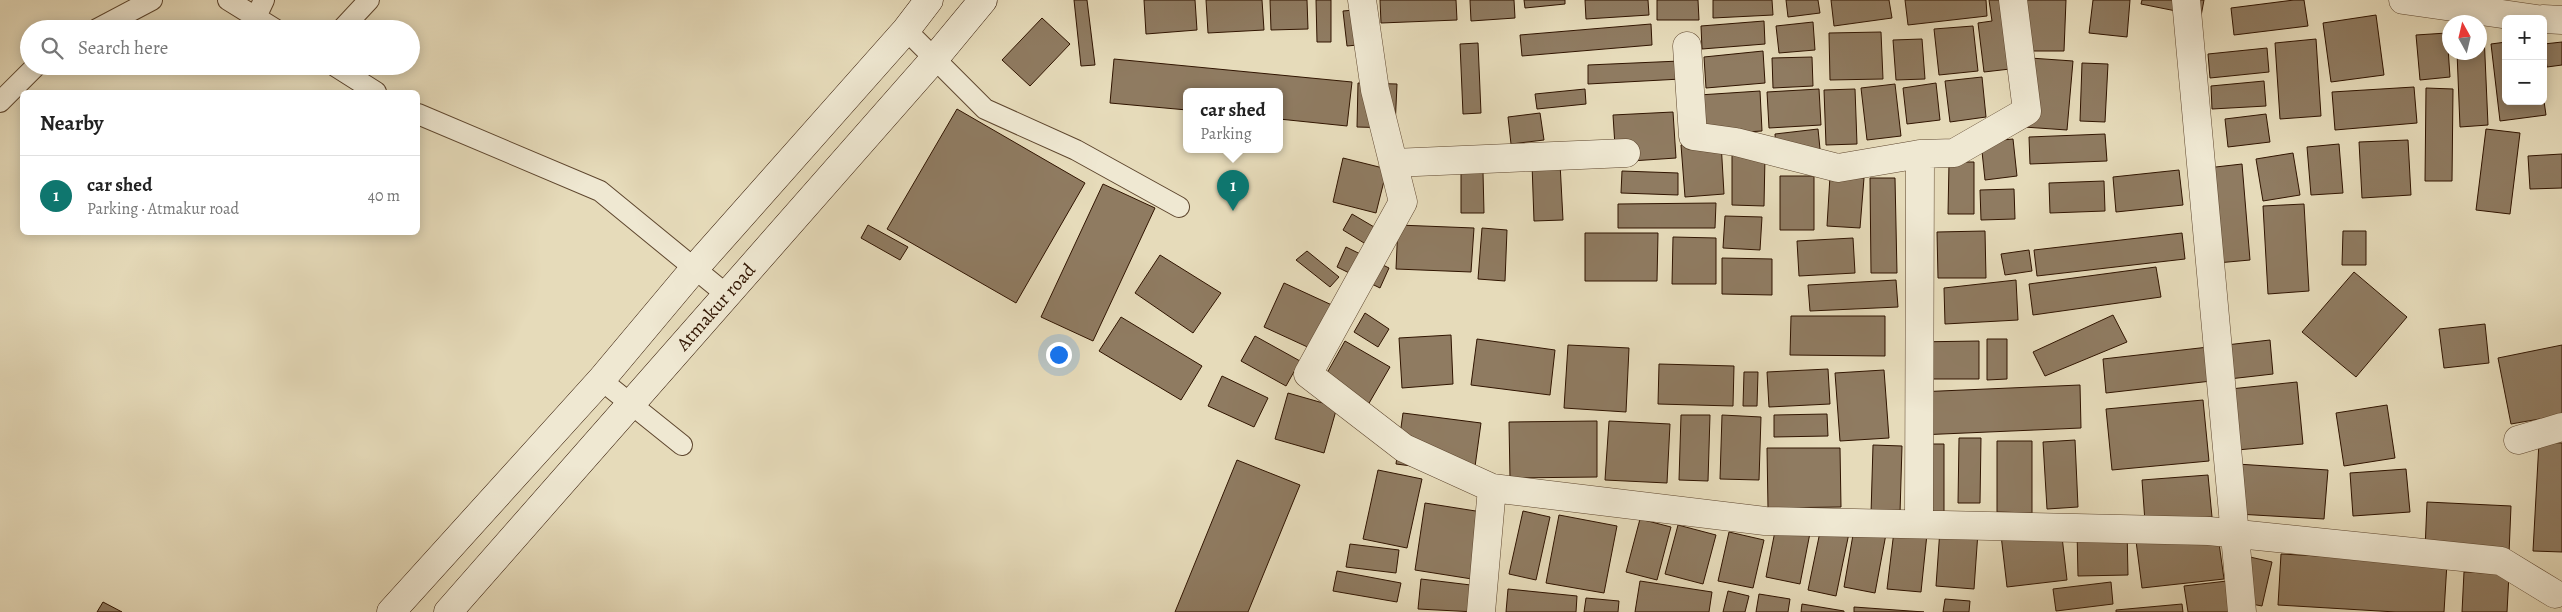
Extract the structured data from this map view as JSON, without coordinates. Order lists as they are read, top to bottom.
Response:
{
  "streets": {
    "street": ["Atmakur road"]
  },
  "north": "top",
  "page": {
    "map_buttons": ["+", "−"],
    "search": "Search here",
    "popup": ["car shed", "Parking"],
    "heading": "Nearby",
    "list": [
      {
        "mark": "1",
        "name": "car shed",
        "note": "Parking · Atmakur road",
        "value": "40 m"
      }
    ],
    "pins": "1"
  }
}
